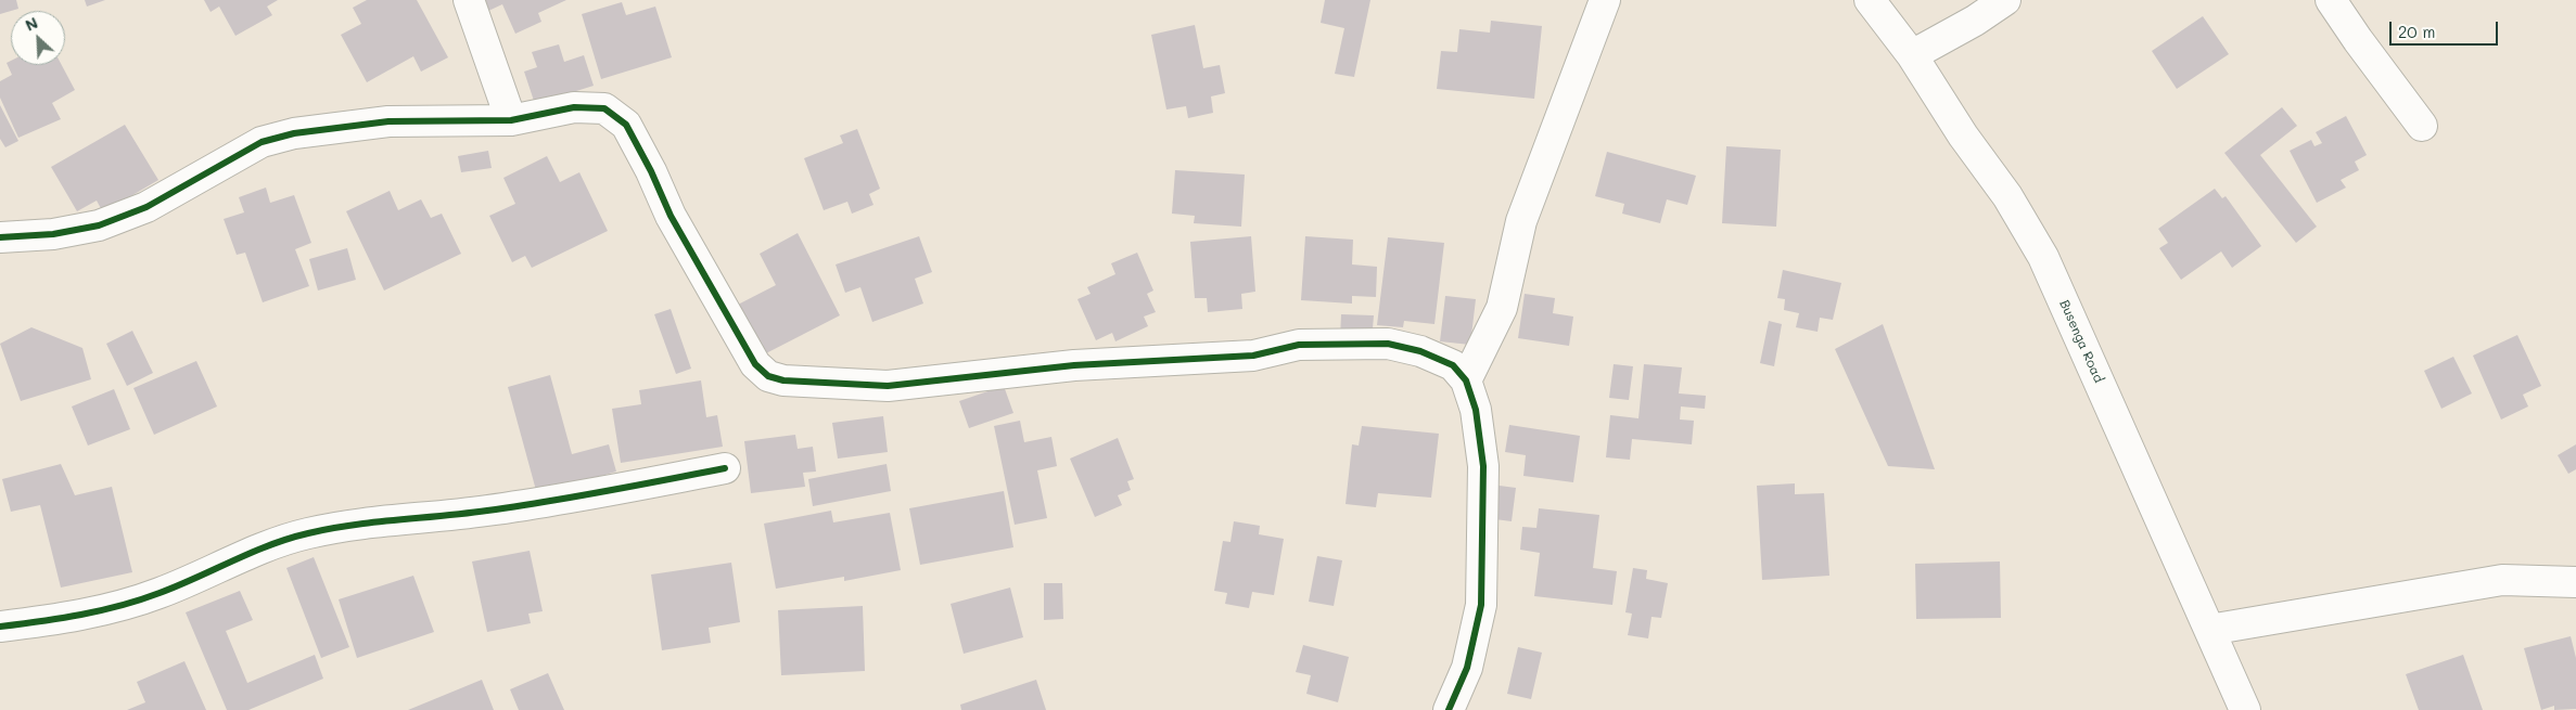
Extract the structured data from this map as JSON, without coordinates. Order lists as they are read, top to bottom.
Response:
{
  "streets": {
    "street": ["Busenga Road"]
  },
  "scale_bar": "20 m",
  "north": "top left"
}
